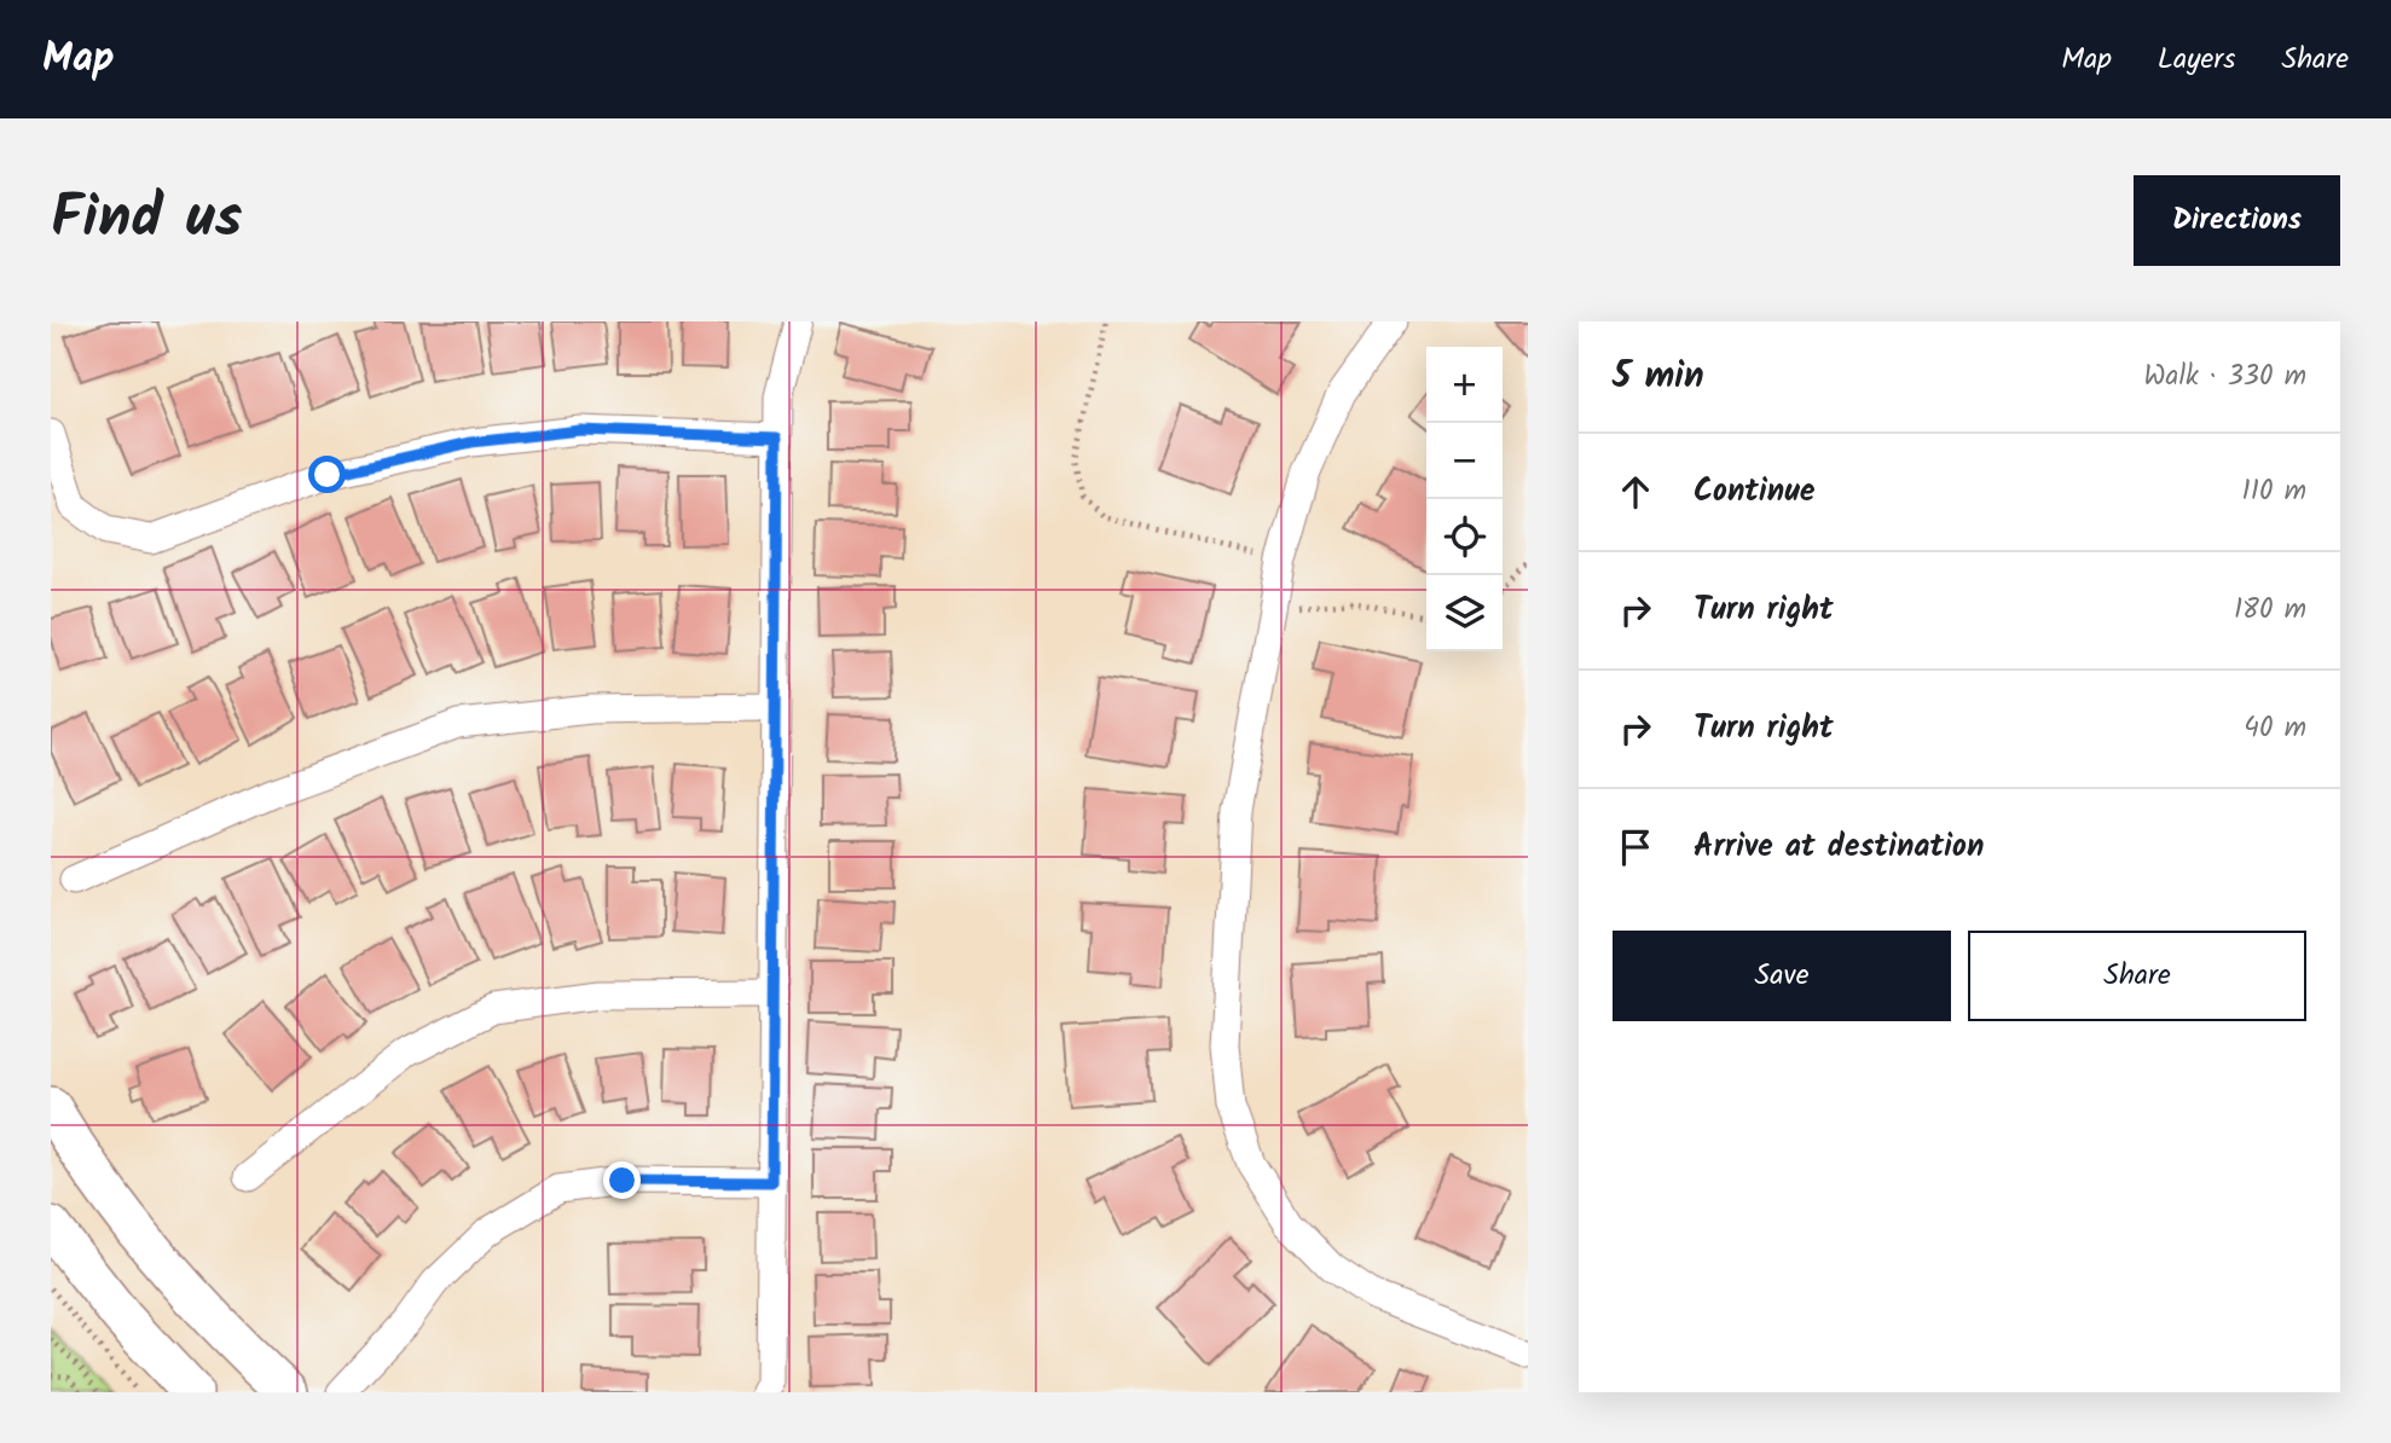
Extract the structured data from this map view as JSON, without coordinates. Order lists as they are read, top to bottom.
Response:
{
  "page": {
    "header": "Map",
    "nav": ["Map", "Layers", "Share"],
    "title": "Find us",
    "buttons": [
      "Directions",
      ["Save", "Share"]
    ],
    "heading": ["5 min", "Walk · 330 m"],
    "map_buttons": ["+", "−"],
    "list": [
      ["Continue", "110 m"],
      ["Turn right", "180 m"],
      ["Turn right", "40 m"],
      "Arrive at destination"
    ]
  }
}
